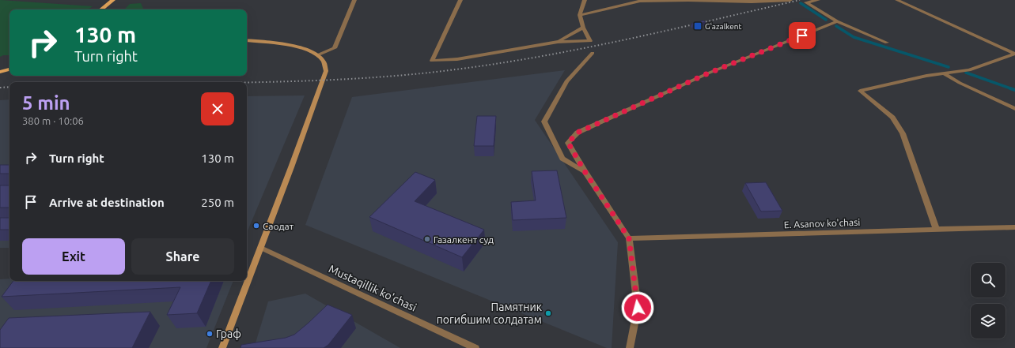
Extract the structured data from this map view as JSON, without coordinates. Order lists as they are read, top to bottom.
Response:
{
  "streets": {
    "street": ["E. Asanov ko'chasi", "Mustaqillik ko'chasi"]
  },
  "places": {
    "transit": ["Gʻazalkent"],
    "other": [
      "Саодат",
      "Газалкент суд",
      "Памятник погибшим солдатам",
      "Граф"
    ]
  },
  "page": {
    "turn": ["130 m", "Turn right"],
    "heading": ["5 min", "380 m · 10:06"],
    "list": [
      {
        "name": "Turn right",
        "value": "130 m"
      },
      {
        "name": "Arrive at destination",
        "value": "250 m"
      }
    ],
    "buttons": ["Exit", "Share"]
  }
}
